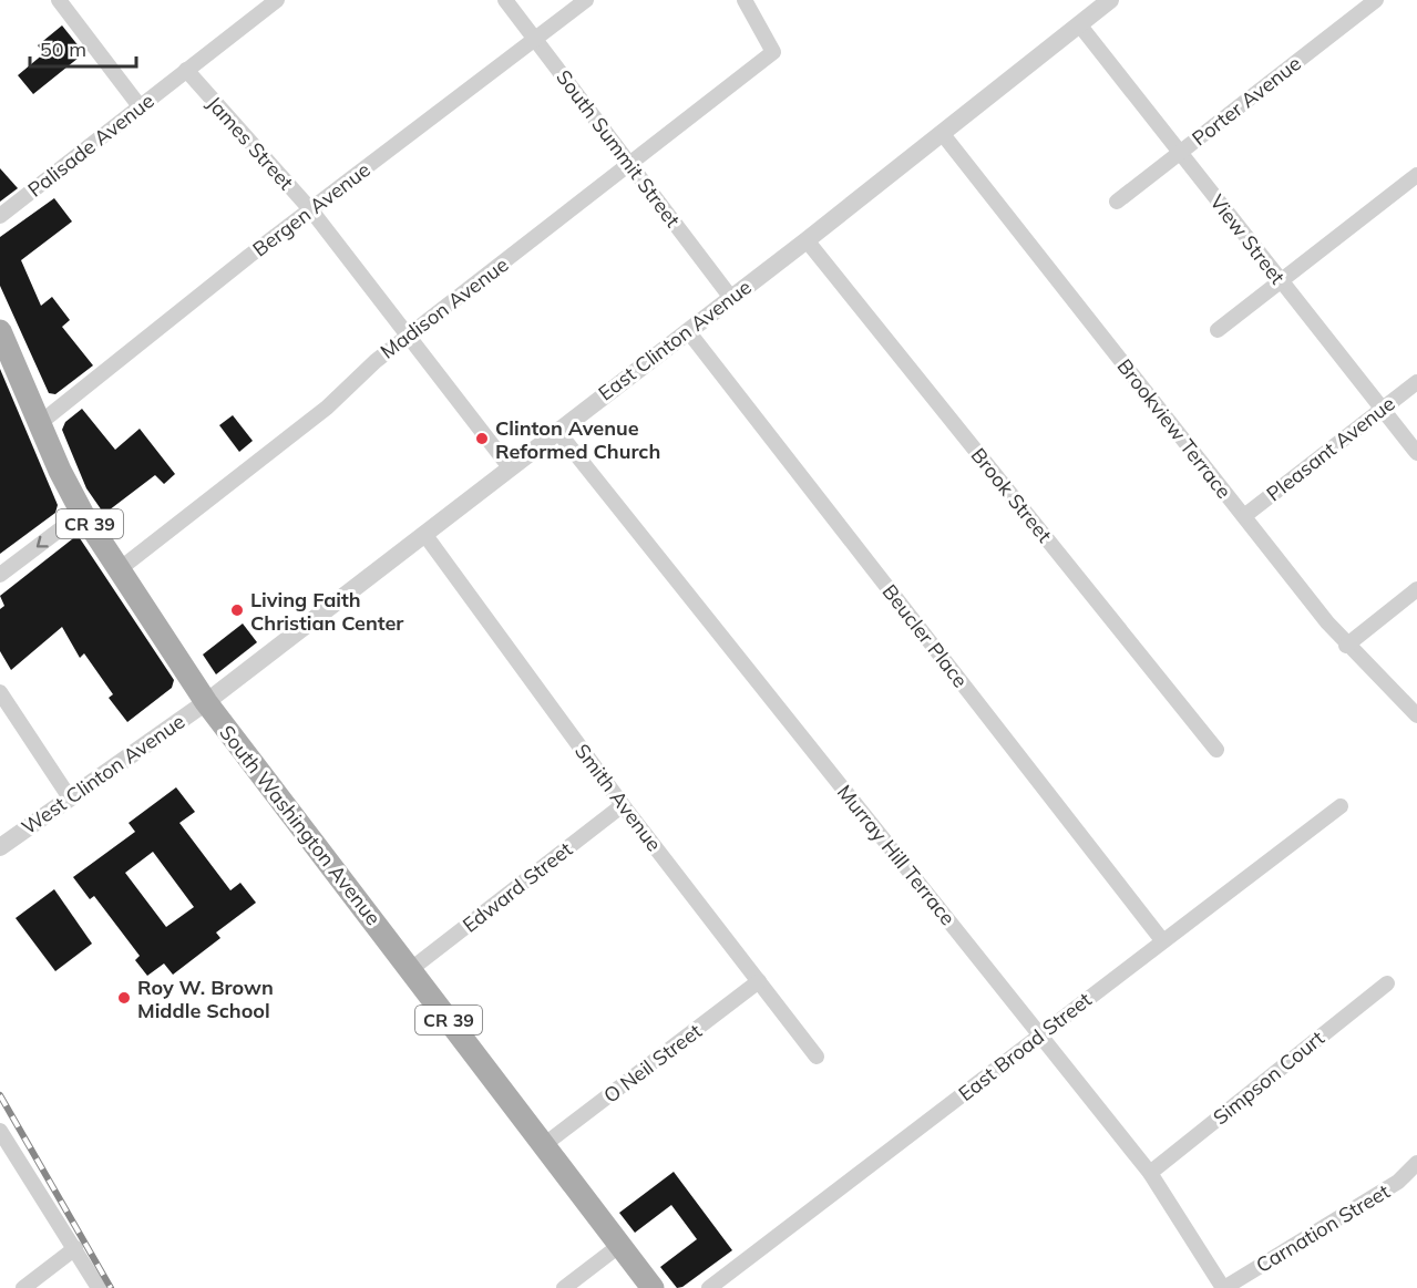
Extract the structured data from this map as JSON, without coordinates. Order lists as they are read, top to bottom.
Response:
{
  "streets": {
    "main road": ["CR 39", "South Washington Avenue"],
    "street": [
      "Porter Avenue",
      "James Street",
      "Palisade Avenue",
      "South Summit Street",
      "Bergen Avenue",
      "View Street",
      "Madison Avenue",
      "East Clinton Avenue",
      "Brookview Terrace",
      "Pleasant Avenue",
      "Brook Street",
      "Beucler Place",
      "West Clinton Avenue",
      "Smith Avenue",
      "Murray Hill Terrace",
      "Edward Street",
      "East Broad Street",
      "O Neil Street",
      "Simpson Court",
      "Carnation Street"
    ]
  },
  "crossings": [
    ["Porter Avenue", "View Street"],
    ["James Street", "Palisade Avenue"],
    ["James Street", "Bergen Avenue"],
    ["James Street", "Madison Avenue"],
    ["James Street", "East Clinton Avenue"],
    ["South Summit Street", "Bergen Avenue"],
    ["South Summit Street", "Madison Avenue"],
    ["South Summit Street", "East Clinton Avenue"],
    ["Bergen Avenue", "South Washington Avenue"],
    ["View Street", "East Clinton Avenue"],
    ["View Street", "Pleasant Avenue"],
    ["Madison Avenue", "South Washington Avenue"],
    ["East Clinton Avenue", "Brookview Terrace"],
    ["East Clinton Avenue", "Brook Street"],
    ["East Clinton Avenue", "Beucler Place"],
    ["East Clinton Avenue", "West Clinton Avenue"],
    ["East Clinton Avenue", "Smith Avenue"],
    ["East Clinton Avenue", "South Washington Avenue"],
    ["East Clinton Avenue", "Murray Hill Terrace"],
    ["Brookview Terrace", "Pleasant Avenue"],
    ["Beucler Place", "East Broad Street"],
    ["West Clinton Avenue", "South Washington Avenue"],
    ["Smith Avenue", "Edward Street"],
    ["Smith Avenue", "O Neil Street"],
    ["South Washington Avenue", "Edward Street"],
    ["South Washington Avenue", "O Neil Street"],
    ["Murray Hill Terrace", "East Broad Street"],
    ["Murray Hill Terrace", "Simpson Court"],
    ["Murray Hill Terrace", "Carnation Street"]
  ],
  "places": ["Clinton Avenue Reformed Church", "Living Faith Christian Center", "Roy W. Brown Middle School"],
  "scale_bar": "50 m"
}
